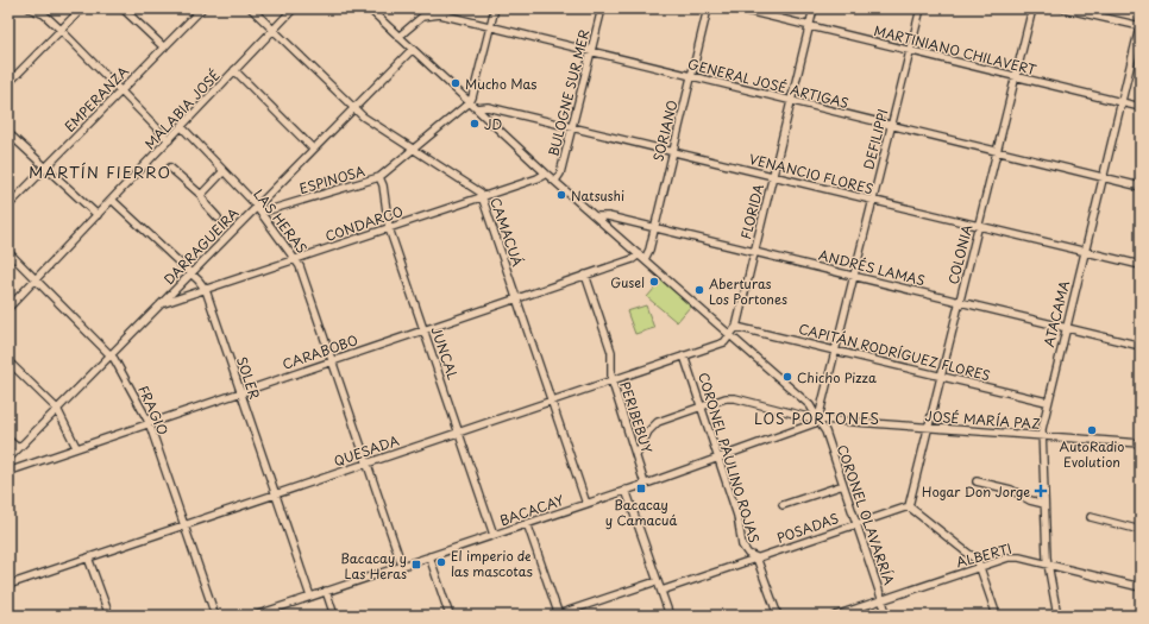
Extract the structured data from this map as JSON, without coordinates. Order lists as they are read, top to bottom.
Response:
{
  "streets": {
    "street": [
      "MARTINIANO CHILAVERT",
      "GENERAL JOSÉ ARTIGAS",
      "BULOGNE SUR MER",
      "EMPERANZA",
      "MALABIA JOSÉ",
      "SORIANO",
      "DEFILIPPI",
      "VENANCIO FLORES",
      "ESPINOSA",
      "FLORIDA",
      "LAS HERAS",
      "CONDARCO",
      "CAMACUÁ",
      "DARRAGUEIRA",
      "COLONIA",
      "ANDRÉS LAMAS",
      "ATACAMA",
      "CARABOBO",
      "CAPITÁN RODRÍGUEZ FLORES",
      "JUNCAL",
      "SOLER",
      "FRAGIO",
      "PERIBEBUY",
      "JOSÉ MARÍA PAZ",
      "QUESADA",
      "CORONEL PAULINO ROJAS",
      "BACACAY",
      "CORONEL OLAVARRÍA",
      "POSADAS",
      "ALBERTI"
    ]
  },
  "crossings": [
    ["MARTINIANO CHILAVERT", "DEFILIPPI"],
    ["MARTINIANO CHILAVERT", "FLORIDA"],
    ["MARTINIANO CHILAVERT", "COLONIA"],
    ["MARTINIANO CHILAVERT", "ATACAMA"],
    ["GENERAL JOSÉ ARTIGAS", "BULOGNE SUR MER"],
    ["GENERAL JOSÉ ARTIGAS", "SORIANO"],
    ["GENERAL JOSÉ ARTIGAS", "DEFILIPPI"],
    ["GENERAL JOSÉ ARTIGAS", "FLORIDA"],
    ["GENERAL JOSÉ ARTIGAS", "COLONIA"],
    ["GENERAL JOSÉ ARTIGAS", "ATACAMA"],
    ["BULOGNE SUR MER", "VENANCIO FLORES"],
    ["MALABIA JOSÉ", "LAS HERAS"],
    ["MALABIA JOSÉ", "CAMACUÁ"],
    ["MALABIA JOSÉ", "SOLER"],
    ["MALABIA JOSÉ", "FRAGIO"],
    ["SORIANO", "VENANCIO FLORES"],
    ["SORIANO", "ANDRÉS LAMAS"],
    ["SORIANO", "CARABOBO"],
    ["DEFILIPPI", "VENANCIO FLORES"],
    ["DEFILIPPI", "ANDRÉS LAMAS"],
    ["DEFILIPPI", "CAPITÁN RODRÍGUEZ FLORES"],
    ["DEFILIPPI", "JOSÉ MARÍA PAZ"],
    ["DEFILIPPI", "BACACAY"],
    ["DEFILIPPI", "CORONEL OLAVARRÍA"],
    ["VENANCIO FLORES", "FLORIDA"],
    ["VENANCIO FLORES", "COLONIA"],
    ["VENANCIO FLORES", "ATACAMA"],
    ["ESPINOSA", "LAS HERAS"],
    ["ESPINOSA", "CAMACUÁ"],
    ["ESPINOSA", "JUNCAL"],
    ["FLORIDA", "ANDRÉS LAMAS"],
    ["FLORIDA", "CAPITÁN RODRÍGUEZ FLORES"],
    ["FLORIDA", "QUESADA"],
    ["LAS HERAS", "CONDARCO"],
    ["LAS HERAS", "DARRAGUEIRA"],
    ["LAS HERAS", "CARABOBO"],
    ["LAS HERAS", "QUESADA"],
    ["LAS HERAS", "BACACAY"],
    ["CONDARCO", "CAMACUÁ"],
    ["CONDARCO", "DARRAGUEIRA"],
    ["CONDARCO", "JUNCAL"],
    ["CONDARCO", "SOLER"],
    ["CAMACUÁ", "DARRAGUEIRA"],
    ["CAMACUÁ", "CARABOBO"],
    ["CAMACUÁ", "QUESADA"],
    ["CAMACUÁ", "BACACAY"],
    ["DARRAGUEIRA", "SOLER"],
    ["DARRAGUEIRA", "FRAGIO"],
    ["COLONIA", "ANDRÉS LAMAS"],
    ["COLONIA", "CAPITÁN RODRÍGUEZ FLORES"],
    ["COLONIA", "JOSÉ MARÍA PAZ"],
    ["COLONIA", "POSADAS"],
    ["ANDRÉS LAMAS", "ATACAMA"],
    ["ATACAMA", "CAPITÁN RODRÍGUEZ FLORES"],
    ["ATACAMA", "JOSÉ MARÍA PAZ"],
    ["ATACAMA", "ALBERTI"],
    ["CARABOBO", "JUNCAL"],
    ["CARABOBO", "SOLER"],
    ["CARABOBO", "FRAGIO"],
    ["CARABOBO", "PERIBEBUY"],
    ["JUNCAL", "QUESADA"],
    ["JUNCAL", "BACACAY"],
    ["SOLER", "QUESADA"],
    ["SOLER", "BACACAY"],
    ["FRAGIO", "QUESADA"],
    ["PERIBEBUY", "QUESADA"],
    ["PERIBEBUY", "BACACAY"],
    ["JOSÉ MARÍA PAZ", "BACACAY"],
    ["JOSÉ MARÍA PAZ", "CORONEL OLAVARRÍA"],
    ["QUESADA", "CORONEL PAULINO ROJAS"],
    ["CORONEL PAULINO ROJAS", "BACACAY"],
    ["CORONEL PAULINO ROJAS", "POSADAS"],
    ["BACACAY", "CORONEL OLAVARRÍA"],
    ["CORONEL OLAVARRÍA", "POSADAS"],
    ["CORONEL OLAVARRÍA", "ALBERTI"]
  ],
  "districts": ["MARTÍN FIERRO", "LOS PORTONES"],
  "places": {
    "other": [
      "Mucho Mas",
      "JD",
      "Natsushi",
      "Gusel",
      "Aberturas Los Portones",
      "Chicho Pizza",
      "AutoRadio Evolution",
      "El imperio de las mascotas"
    ],
    "transit": ["Bacacay y Camacuá", "Bacacay y Las Heras"],
    "health": ["Hogar Don Jorge"]
  }
}
